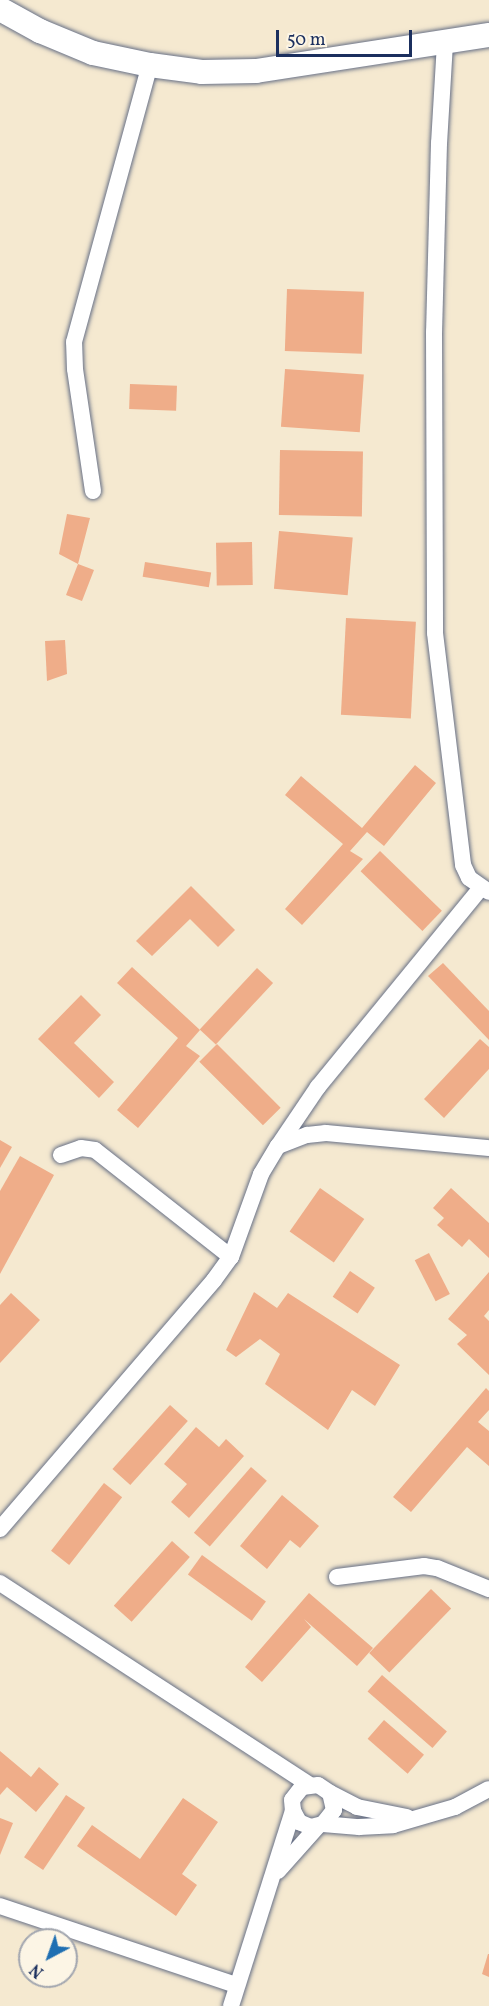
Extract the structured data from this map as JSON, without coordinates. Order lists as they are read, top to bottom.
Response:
{
  "scale_bar": "50 m",
  "north": "bottom left"
}
